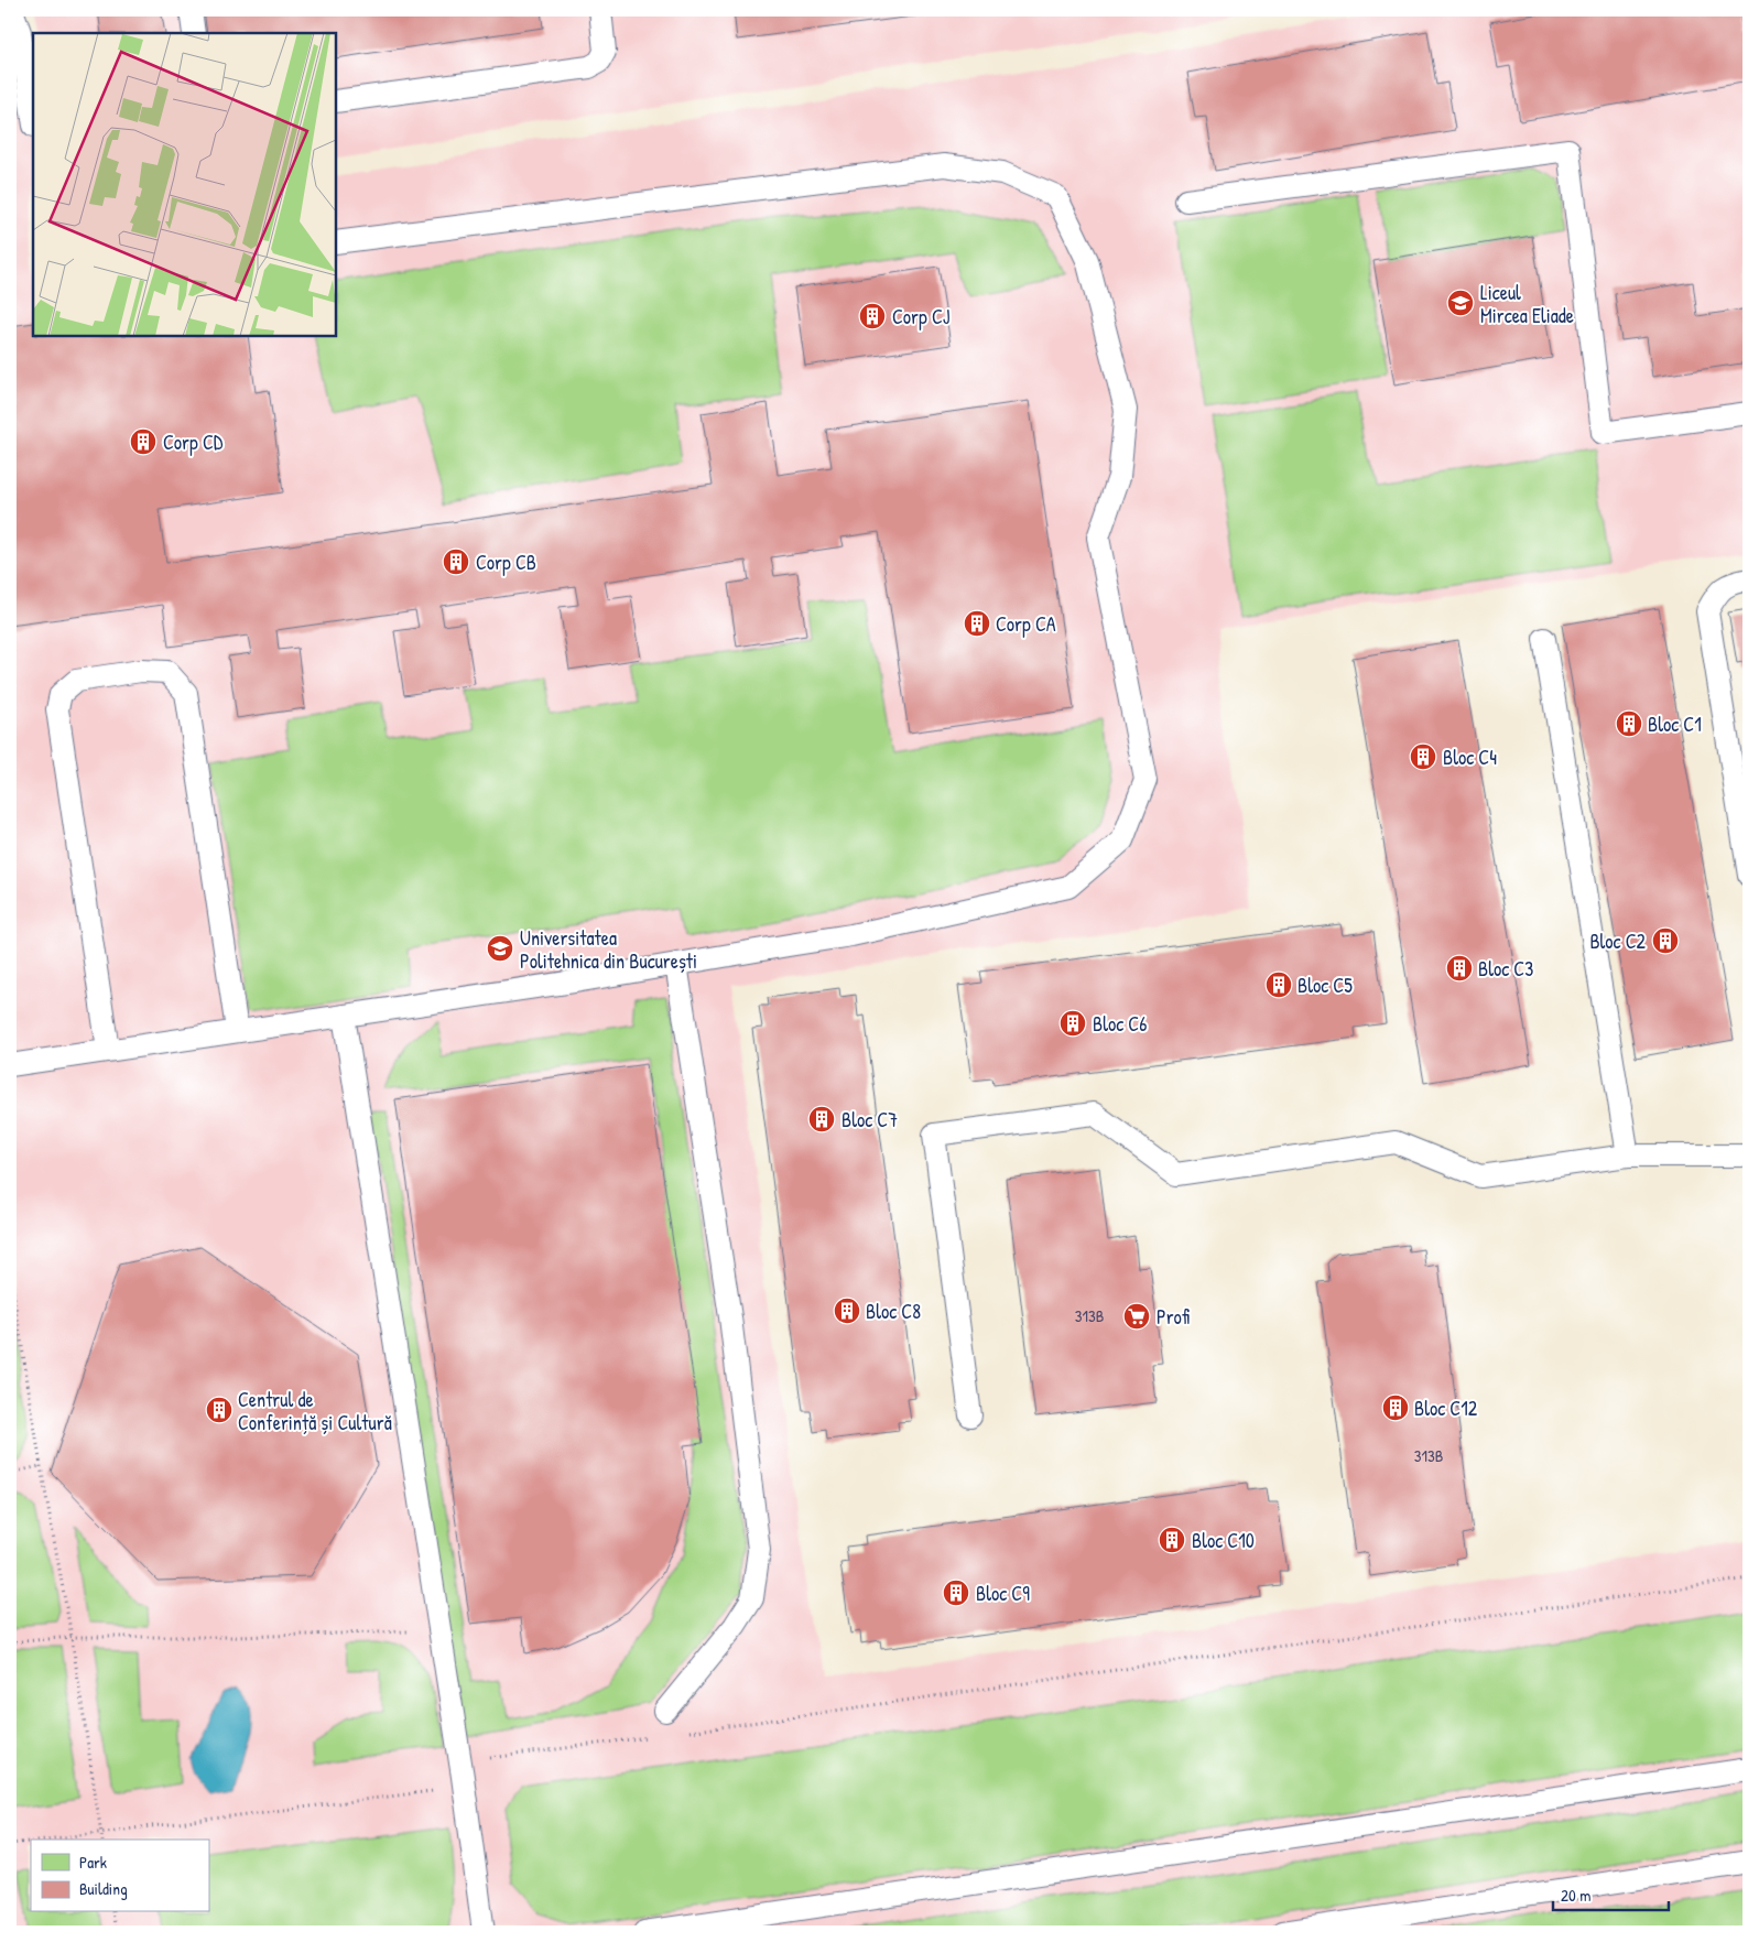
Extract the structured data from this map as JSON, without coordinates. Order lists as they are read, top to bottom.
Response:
{
  "places": {
    "school or university": ["Liceul Mircea Eliade", "Universitatea Politehnica din București"],
    "building": [
      "Corp CJ",
      "Corp CD",
      "Corp CB",
      "Corp CA",
      "Bloc C1",
      "Bloc C4",
      "Bloc C2",
      "Bloc C3",
      "Bloc C5",
      "Bloc C6",
      "Bloc C7",
      "Bloc C8",
      "Bloc C12",
      "Centrul de Conferință și Cultură",
      "Bloc C10",
      "Bloc C9"
    ],
    "supermarket": ["Profi"]
  },
  "house_numbers": ["313B", "313B"],
  "legend": ["Park", "Building"],
  "scale_bar": "20 m"
}
